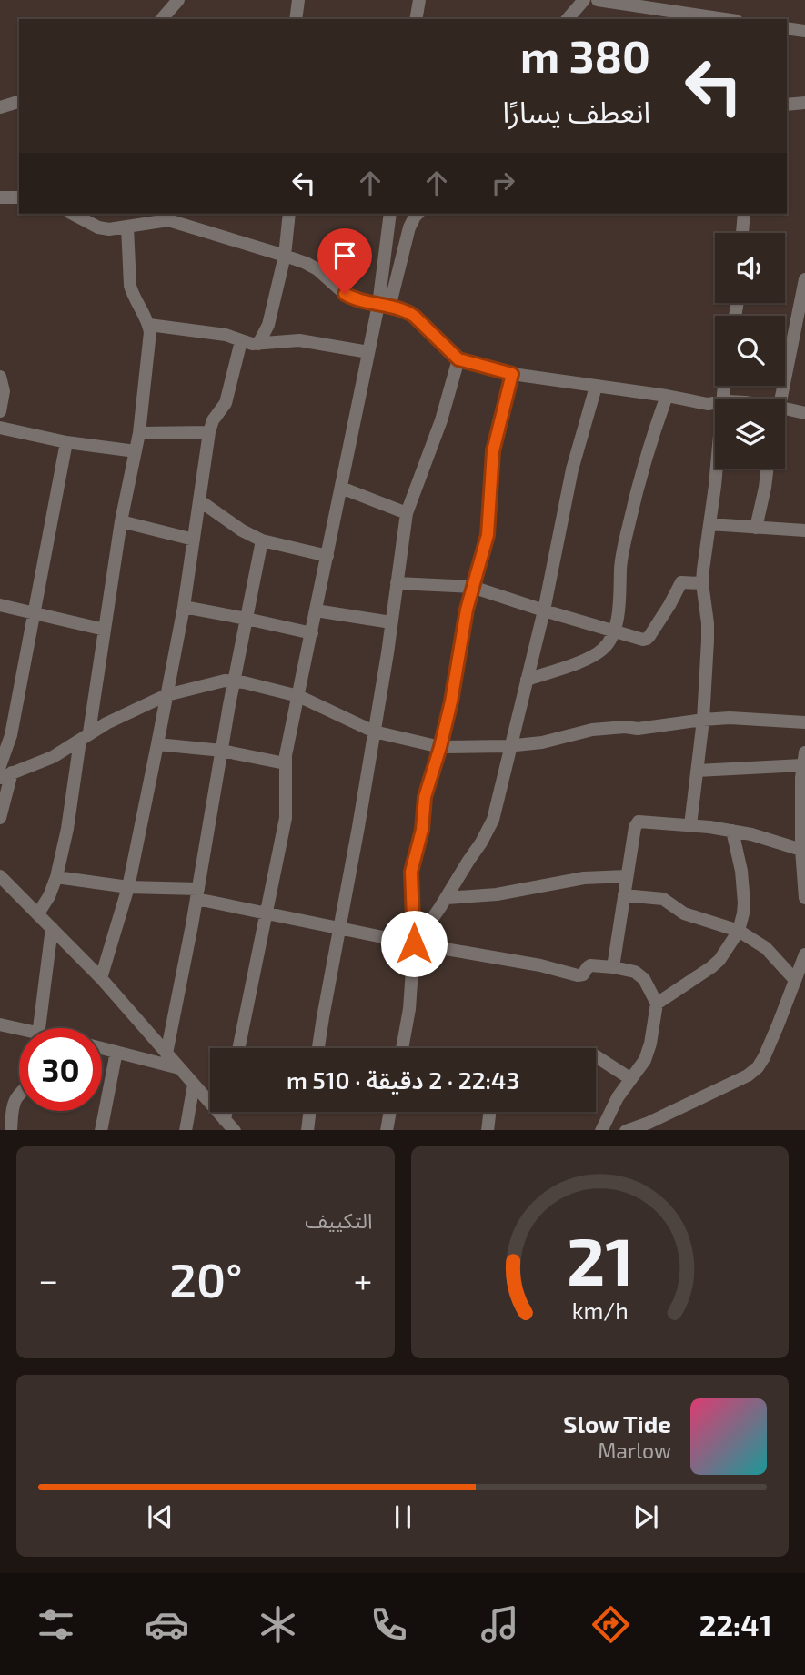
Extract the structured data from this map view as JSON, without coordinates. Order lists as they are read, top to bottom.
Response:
{
  "page": {
    "turn": ["380 m", "انعطف يسارًا"],
    "limit": "30",
    "trip": "22:43 · 2 دقيقة · 510 m",
    "tile": "التكييف",
    "heat": ["−", "20°", "+"],
    "song": ["Slow Tide", "Marlow"],
    "tabs": "22:41",
    "gauge": ["21", "km/h"]
  }
}
